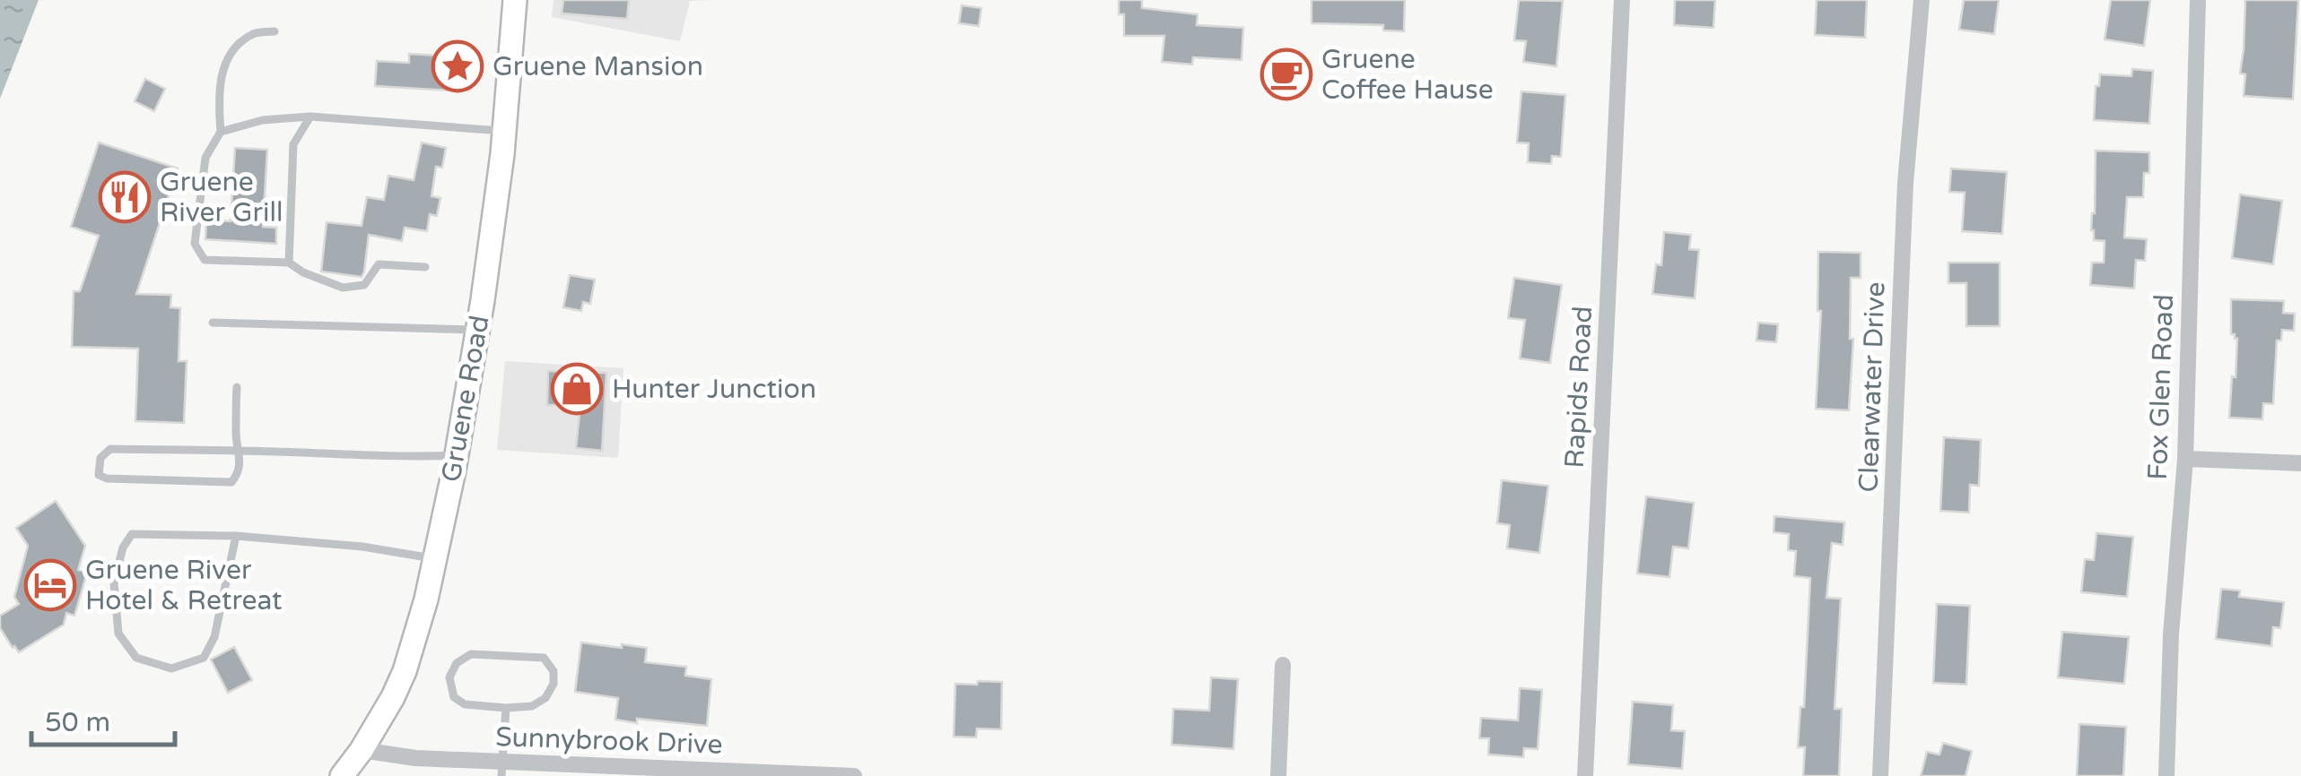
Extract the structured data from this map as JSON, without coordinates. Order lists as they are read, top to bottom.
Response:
{
  "streets": {
    "street": [
      "Rapids Road",
      "Clearwater Drive",
      "Fox Glen Road",
      "Gruene Road",
      "Sunnybrook Drive"
    ]
  },
  "crossings": [
    ["Gruene Road", "Sunnybrook Drive"]
  ],
  "places": {
    "place": ["Gruene Mansion"],
    "cafe": ["Gruene Coffee Hause"],
    "restaurant": ["Gruene River Grill"],
    "shop": ["Hunter Junction"],
    "hotel": ["Gruene River Hotel & Retreat"]
  },
  "scale_bar": "50 m"
}
